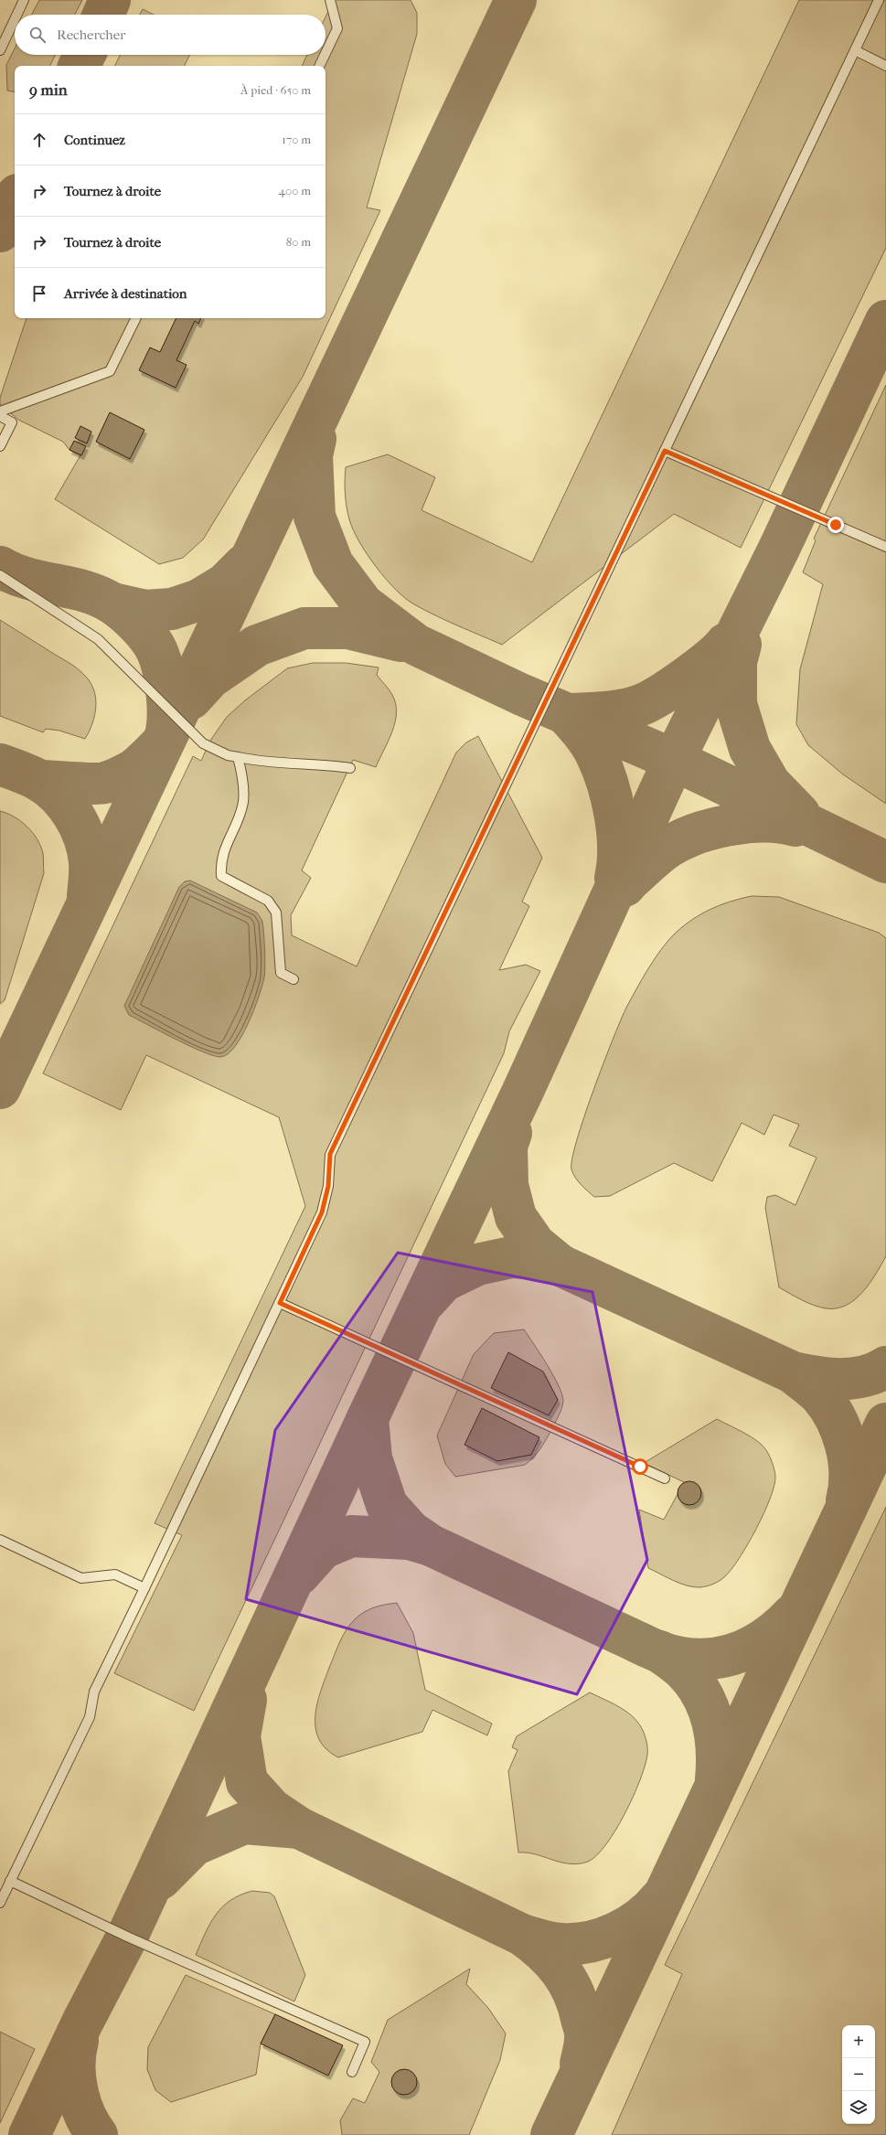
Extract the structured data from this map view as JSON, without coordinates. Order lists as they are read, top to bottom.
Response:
{
  "page": {
    "search": "Rechercher",
    "heading": ["9 min", "À pied · 650 m"],
    "list": [
      ["Continuez", "170 m"],
      ["Tournez à droite", "400 m"],
      ["Tournez à droite", "80 m"],
      "Arrivée à destination"
    ],
    "map_buttons": ["+", "−"]
  }
}
